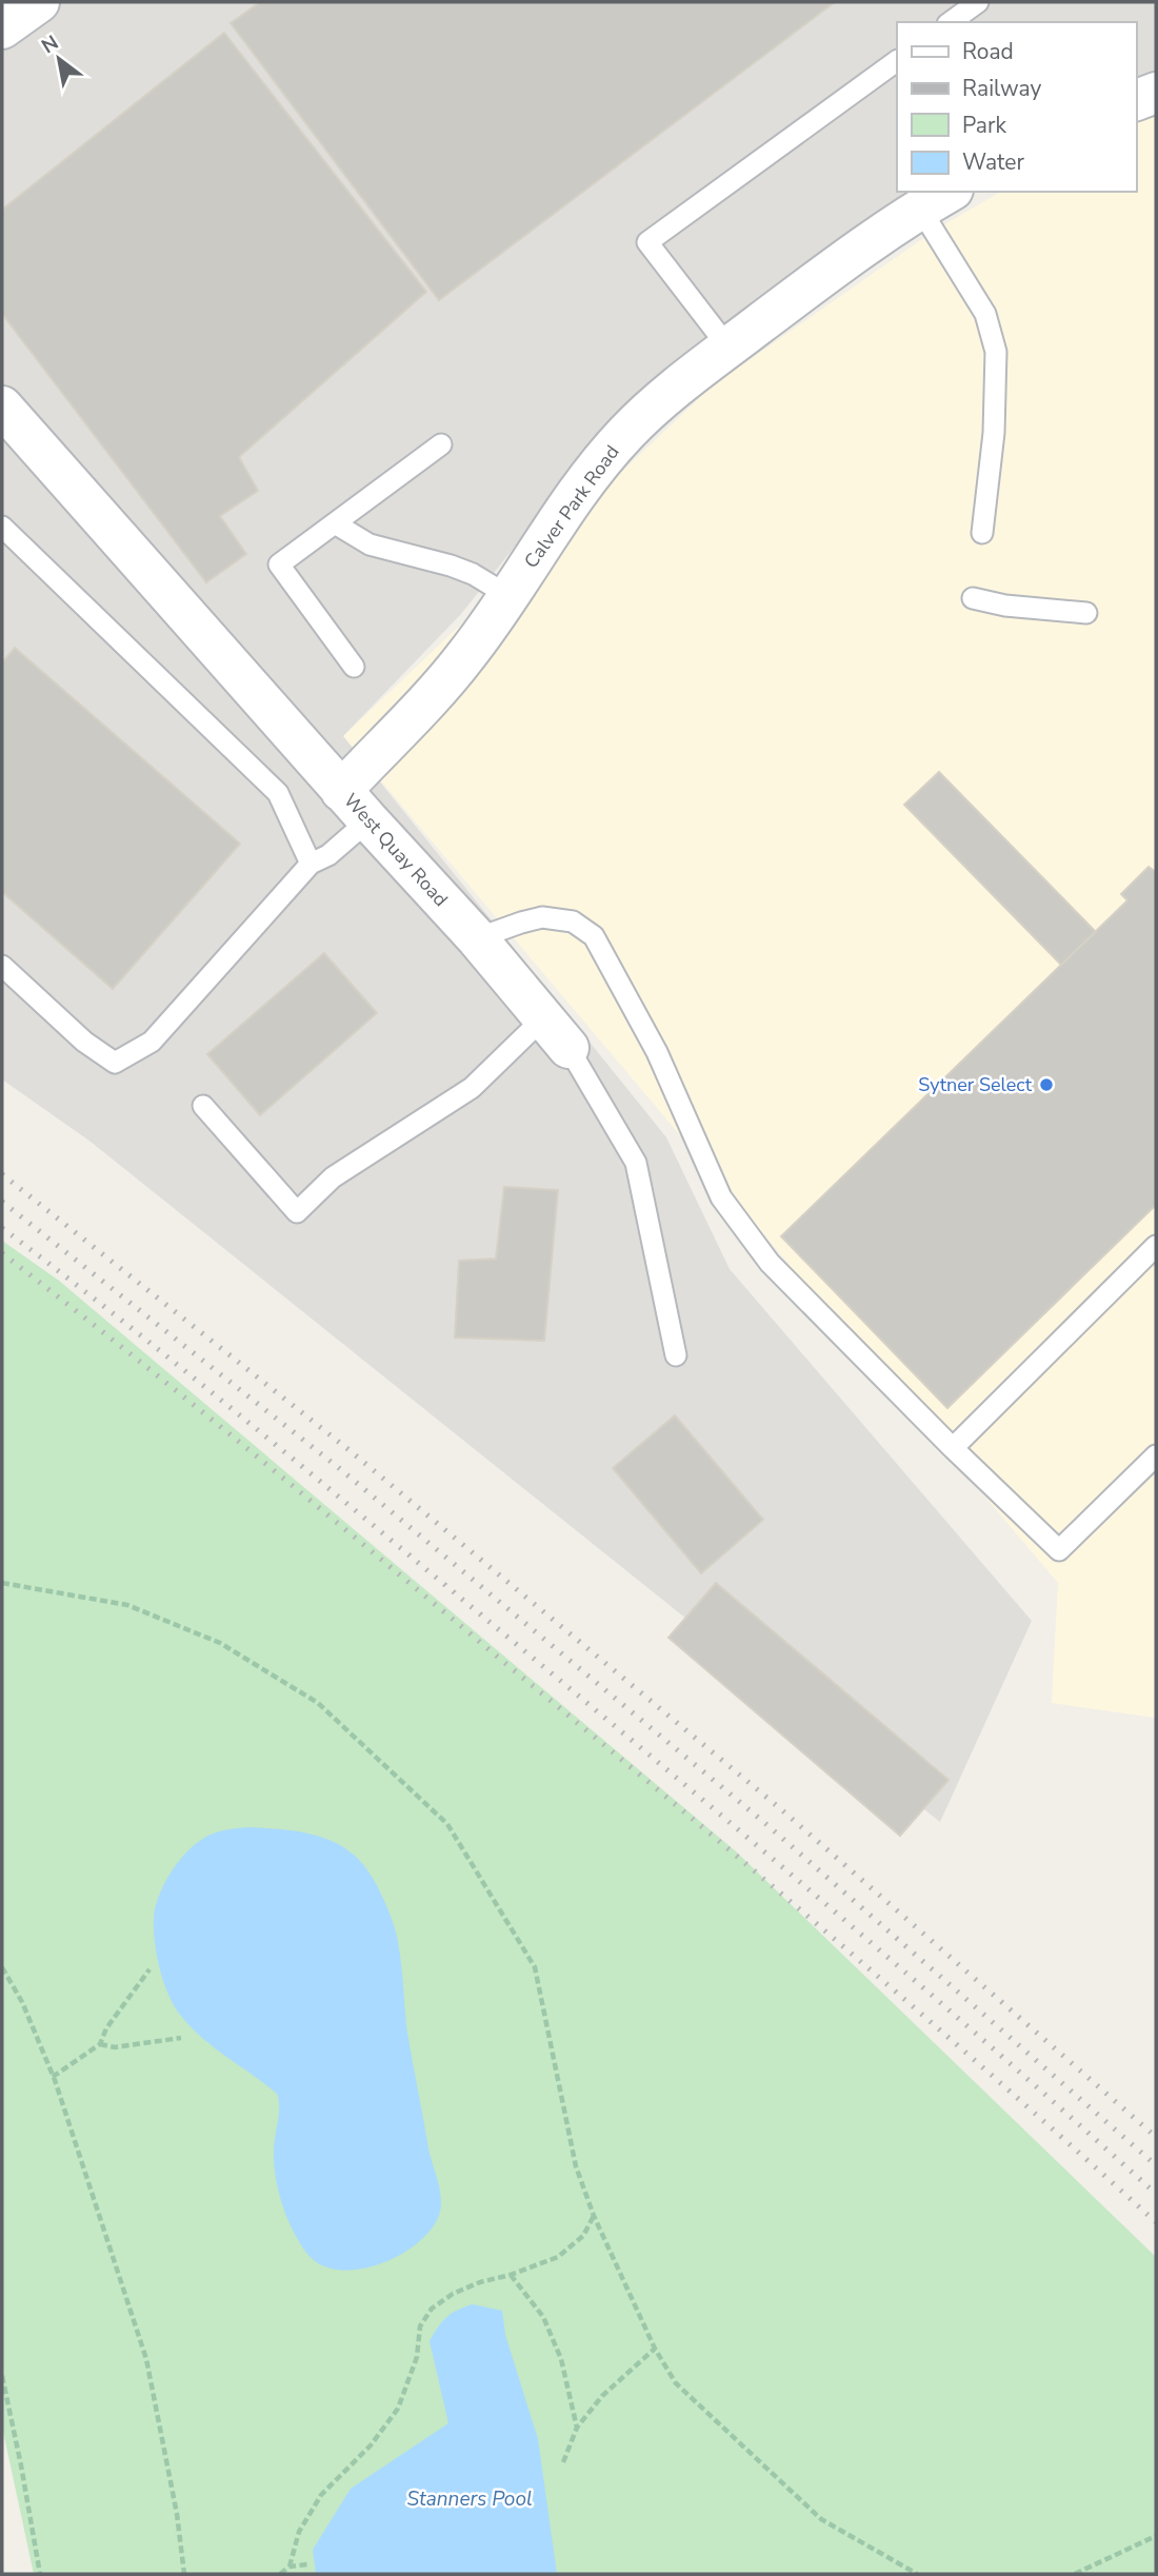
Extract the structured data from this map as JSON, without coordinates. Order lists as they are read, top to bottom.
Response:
{
  "streets": {
    "street": ["Calver Park Road", "West Quay Road"]
  },
  "crossings": [
    ["Calver Park Road", "West Quay Road"]
  ],
  "water": ["Stanners Pool"],
  "places": ["Sytner Select"],
  "legend": [
    "Road",
    "Railway",
    "Park",
    "Water"
  ],
  "north": "top left"
}
